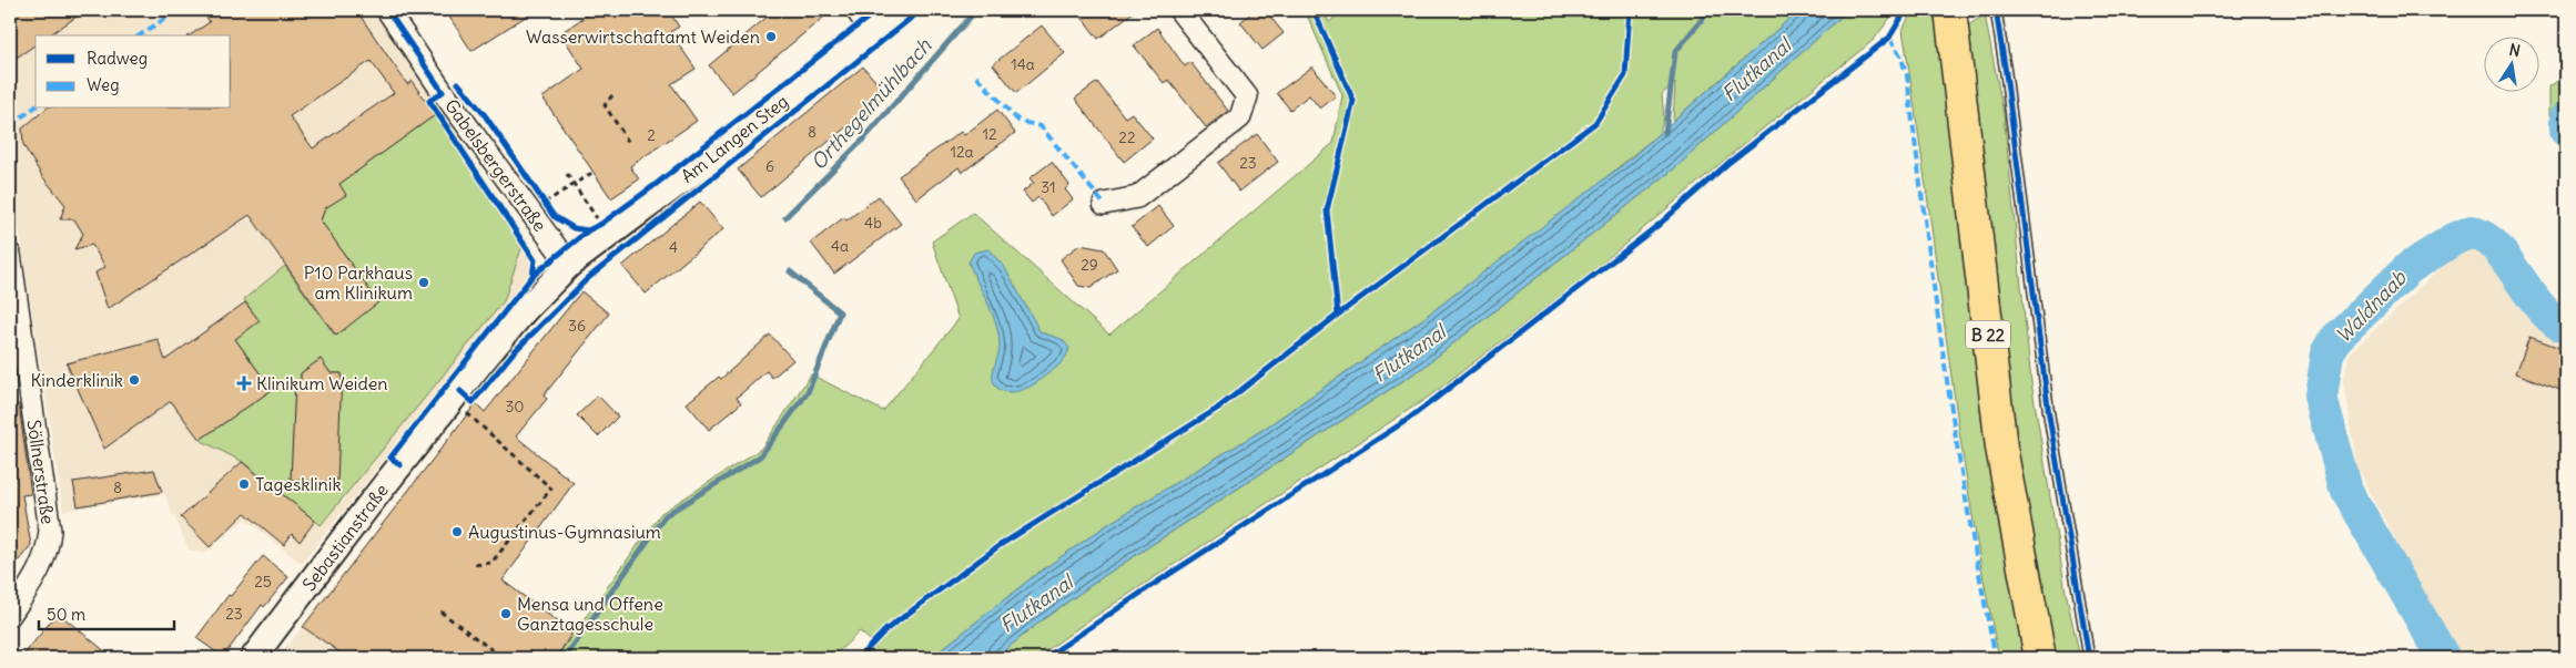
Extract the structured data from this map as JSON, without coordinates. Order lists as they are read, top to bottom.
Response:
{
  "streets": {
    "main road": ["B 22"],
    "street": [
      "Am Langen Steg",
      "Gabelsbergerstraße",
      "Söllnerstraße",
      "Sebastianstraße"
    ]
  },
  "crossings": [
    ["Am Langen Steg", "Gabelsbergerstraße"],
    ["Am Langen Steg", "Sebastianstraße"],
    ["Gabelsbergerstraße", "Sebastianstraße"]
  ],
  "water": ["Flutkanal", "Orthegelmühlbach", "Waldnaab"],
  "places": {
    "other": [
      "Wasserwirtschaftamt Weiden",
      "P10 Parkhaus am Klinikum",
      "Kinderklinik",
      "Tagesklinik",
      "Augustinus-Gymnasium",
      "Mensa und Offene Ganztagesschule"
    ],
    "health": ["Klinikum Weiden"]
  },
  "house_numbers": [
    "14a",
    "8",
    "12",
    "2",
    "22",
    "12a",
    "23",
    "6",
    "31",
    "4b",
    "4a",
    "4",
    "29",
    "36",
    "30",
    "8",
    "25",
    "23"
  ],
  "legend": ["Radweg", "Weg"],
  "scale_bar": "50 m",
  "north": "top"
}
